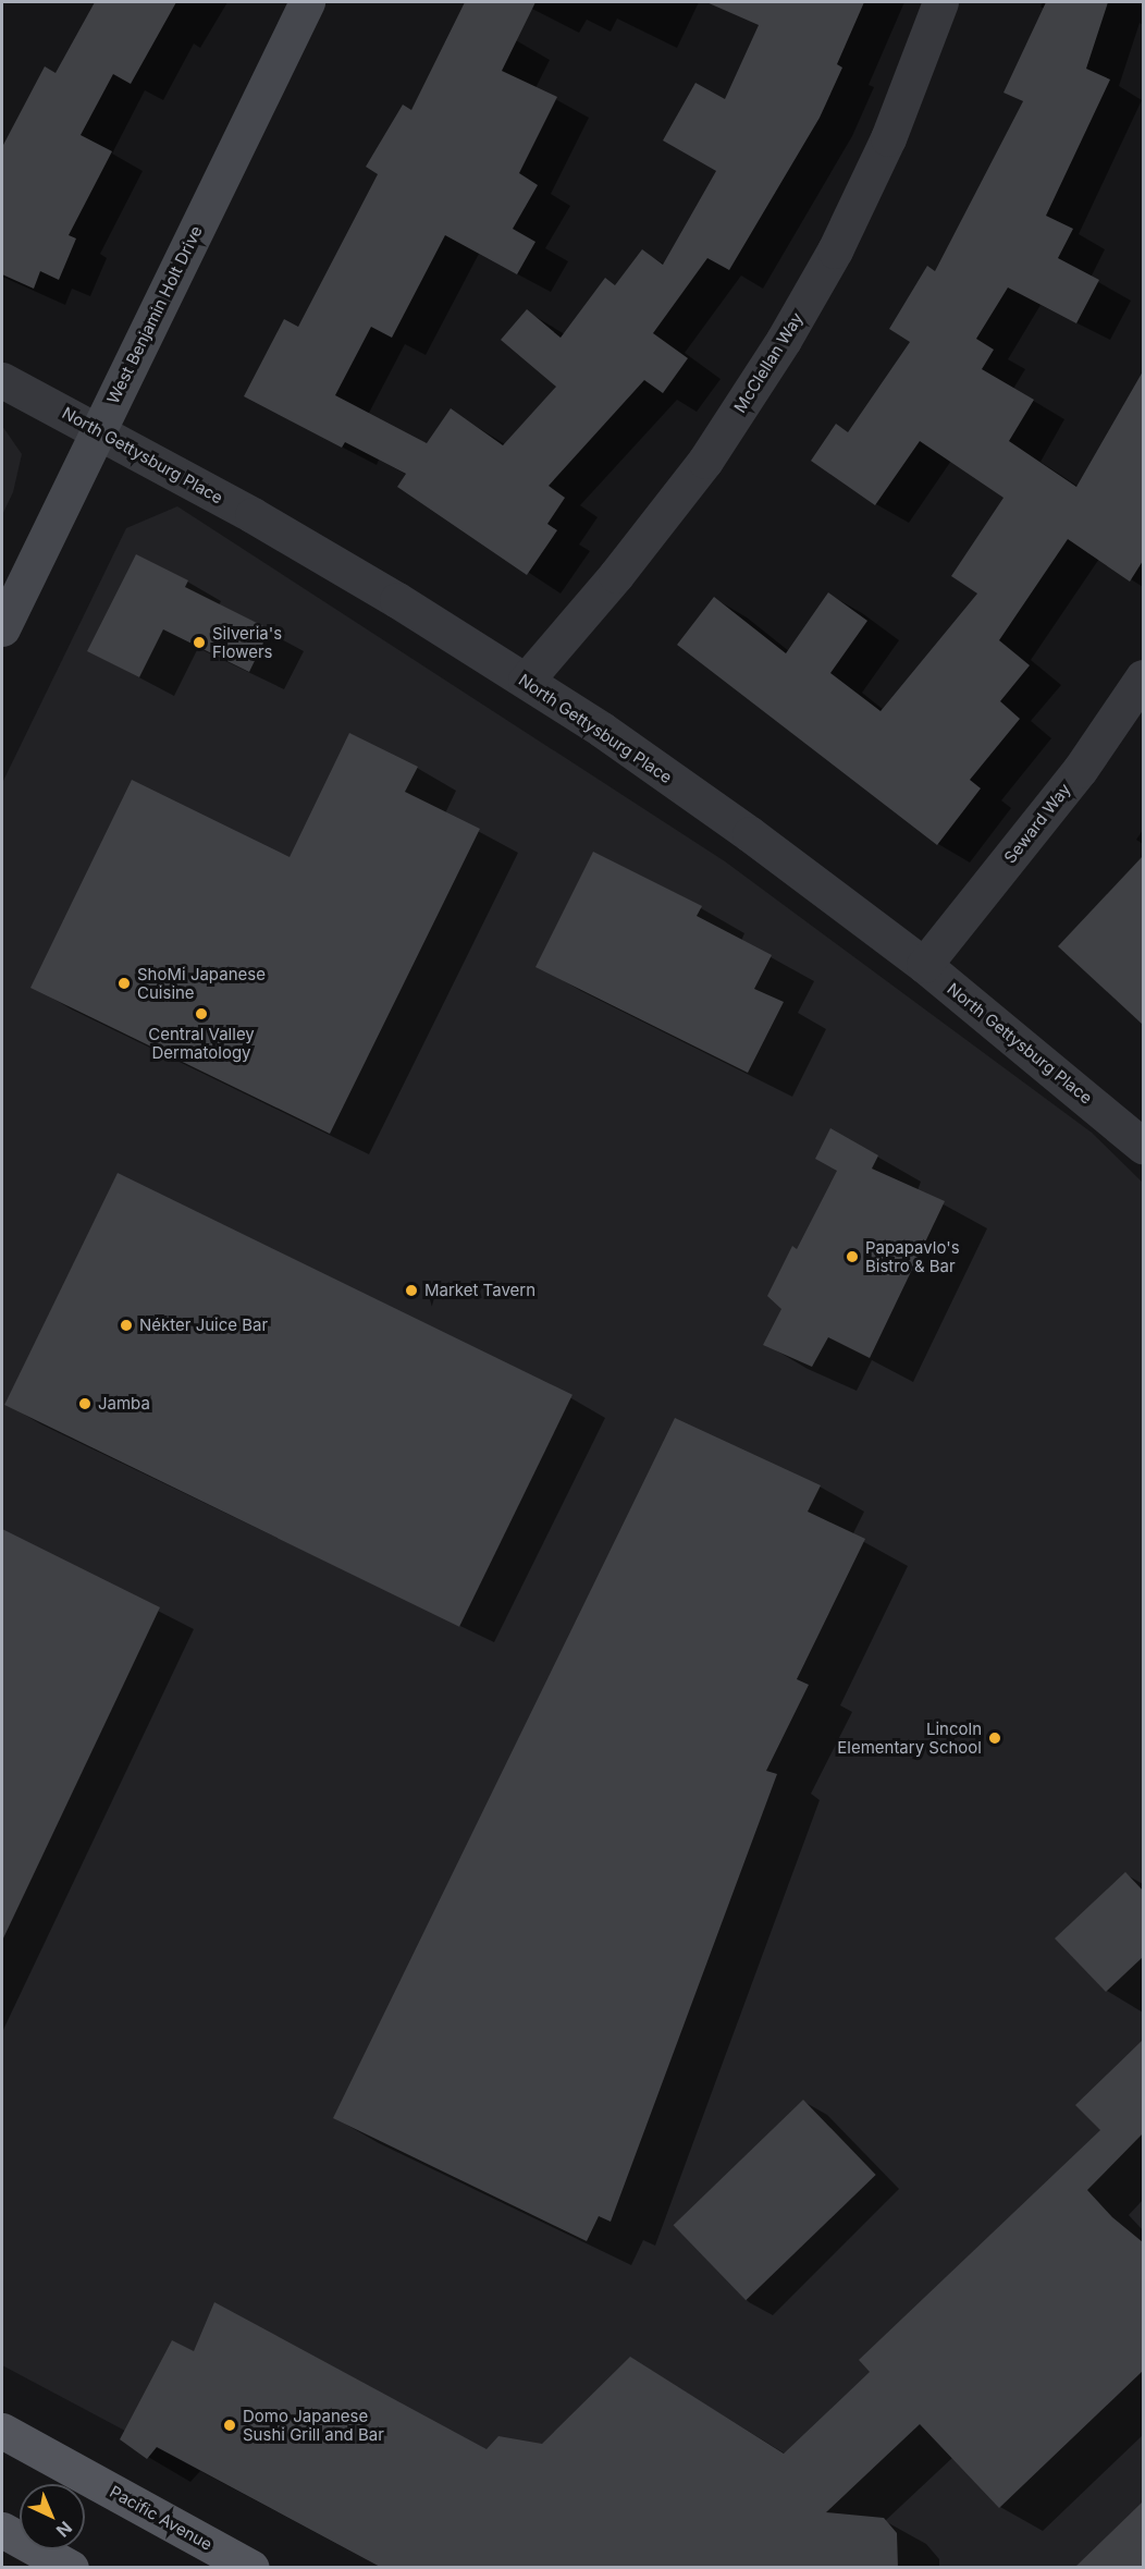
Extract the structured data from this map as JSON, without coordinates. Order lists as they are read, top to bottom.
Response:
{
  "streets": {
    "main road": ["West Benjamin Holt Drive", "Pacific Avenue"],
    "street": ["McClellan Way", "North Gettysburg Place", "Seward Way"]
  },
  "crossings": [
    ["West Benjamin Holt Drive", "North Gettysburg Place"],
    ["McClellan Way", "North Gettysburg Place"],
    ["North Gettysburg Place", "Seward Way"]
  ],
  "places": [
    "Silveria's Flowers",
    "ShoMi Japanese Cuisine",
    "Central Valley Dermatology",
    "Papapavlo's Bistro & Bar",
    "Market Tavern",
    "Nékter Juice Bar",
    "Jamba",
    "Lincoln Elementary School",
    "Domo Japanese Sushi Grill and Bar"
  ],
  "north": "bottom right"
}
